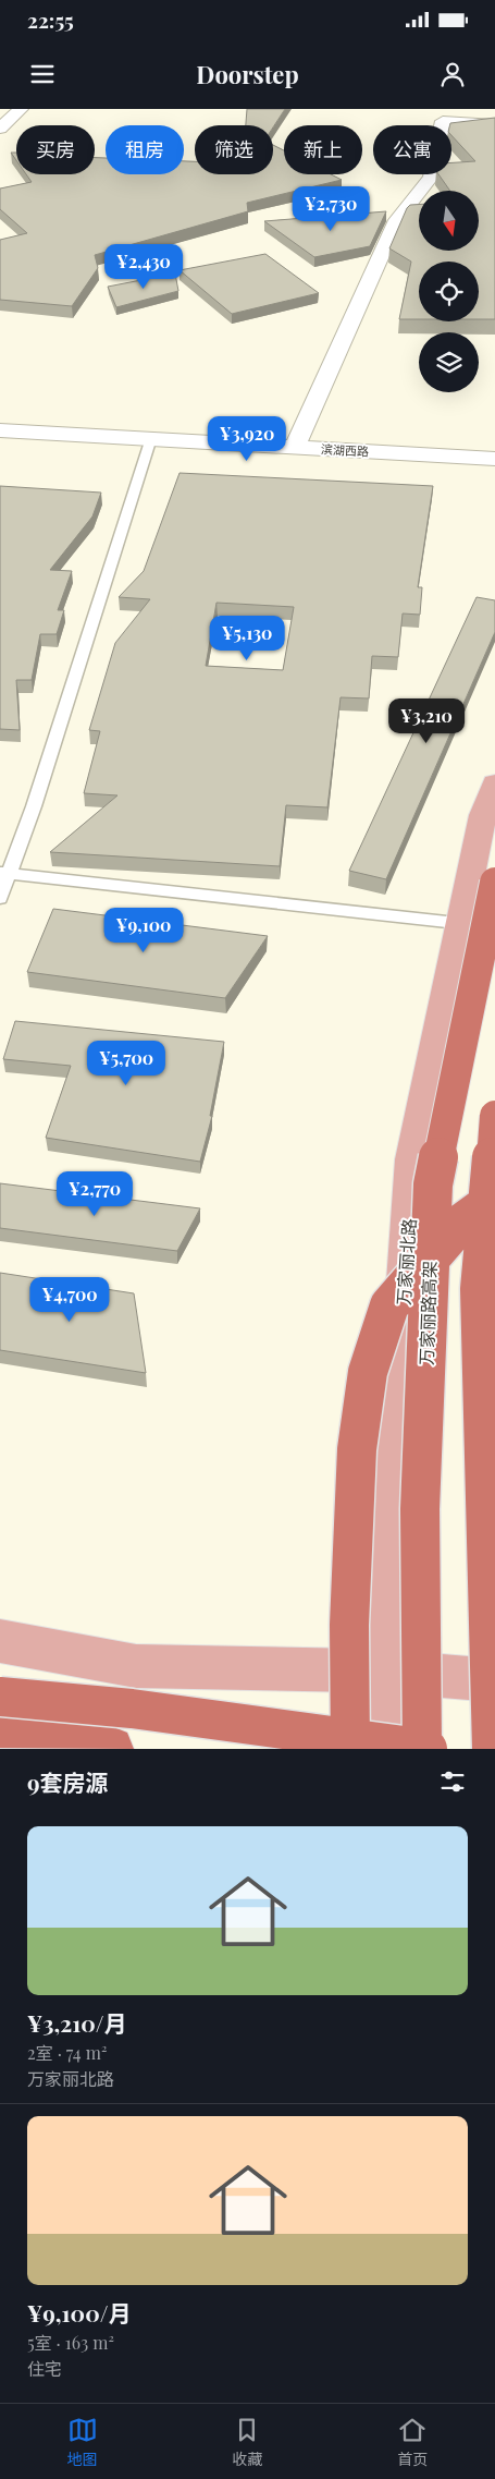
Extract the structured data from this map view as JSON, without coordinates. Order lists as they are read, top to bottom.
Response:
{
  "streets": {
    "highway": ["万家丽路高架"],
    "main road": ["万家丽北路"],
    "street": ["滨湖西路"]
  },
  "north": "bottom",
  "page": {
    "status": "22:55",
    "header": "Doorstep",
    "chip": [
      "买房",
      "租房",
      "筛选",
      "新上",
      "公寓"
    ],
    "price": [
      "¥2,730",
      "¥2,430",
      "¥3,920",
      "¥5,130",
      "¥3,210",
      "¥9,100",
      "¥5,700",
      "¥2,770",
      "¥4,700"
    ],
    "heading": "9套房源",
    "list": [
      {
        "name": "¥3,210/月",
        "note": "2室 · 74 m² · 万家丽北路"
      },
      {
        "name": "¥9,100/月",
        "note": "5室 · 163 m² · 住宅"
      }
    ],
    "tabs": ["地图", "收藏", "首页"]
  }
}
